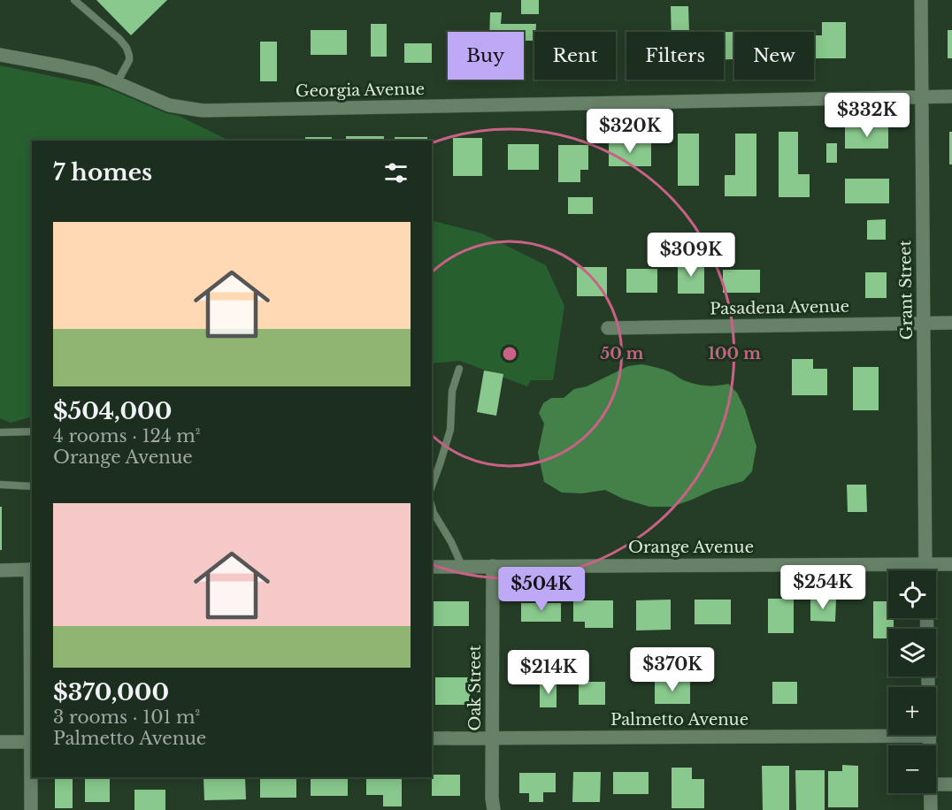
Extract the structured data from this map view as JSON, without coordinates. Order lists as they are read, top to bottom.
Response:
{
  "streets": {
    "street": [
      "Georgia Avenue",
      "Grant Street",
      "Pasadena Avenue",
      "Orange Avenue",
      "Oak Street",
      "Palmetto Avenue"
    ]
  },
  "crossings": [
    ["Georgia Avenue", "Grant Street"],
    ["Grant Street", "Pasadena Avenue"],
    ["Grant Street", "Orange Avenue"],
    ["Orange Avenue", "Oak Street"],
    ["Oak Street", "Palmetto Avenue"]
  ],
  "page": {
    "chip": [
      "Buy",
      "Rent",
      "Filters",
      "New"
    ],
    "price": [
      "$332K",
      "$320K",
      "$309K",
      "$254K",
      "$504K",
      "$370K",
      "$214K"
    ],
    "heading": "7 homes",
    "list": [
      {
        "name": "$504,000",
        "note": "4 rooms · 124 m² · Orange Avenue"
      },
      {
        "name": "$370,000",
        "note": "3 rooms · 101 m² · Palmetto Avenue"
      }
    ],
    "map_buttons": ["+", "−"]
  },
  "rings": ["50 m", "100 m"]
}
